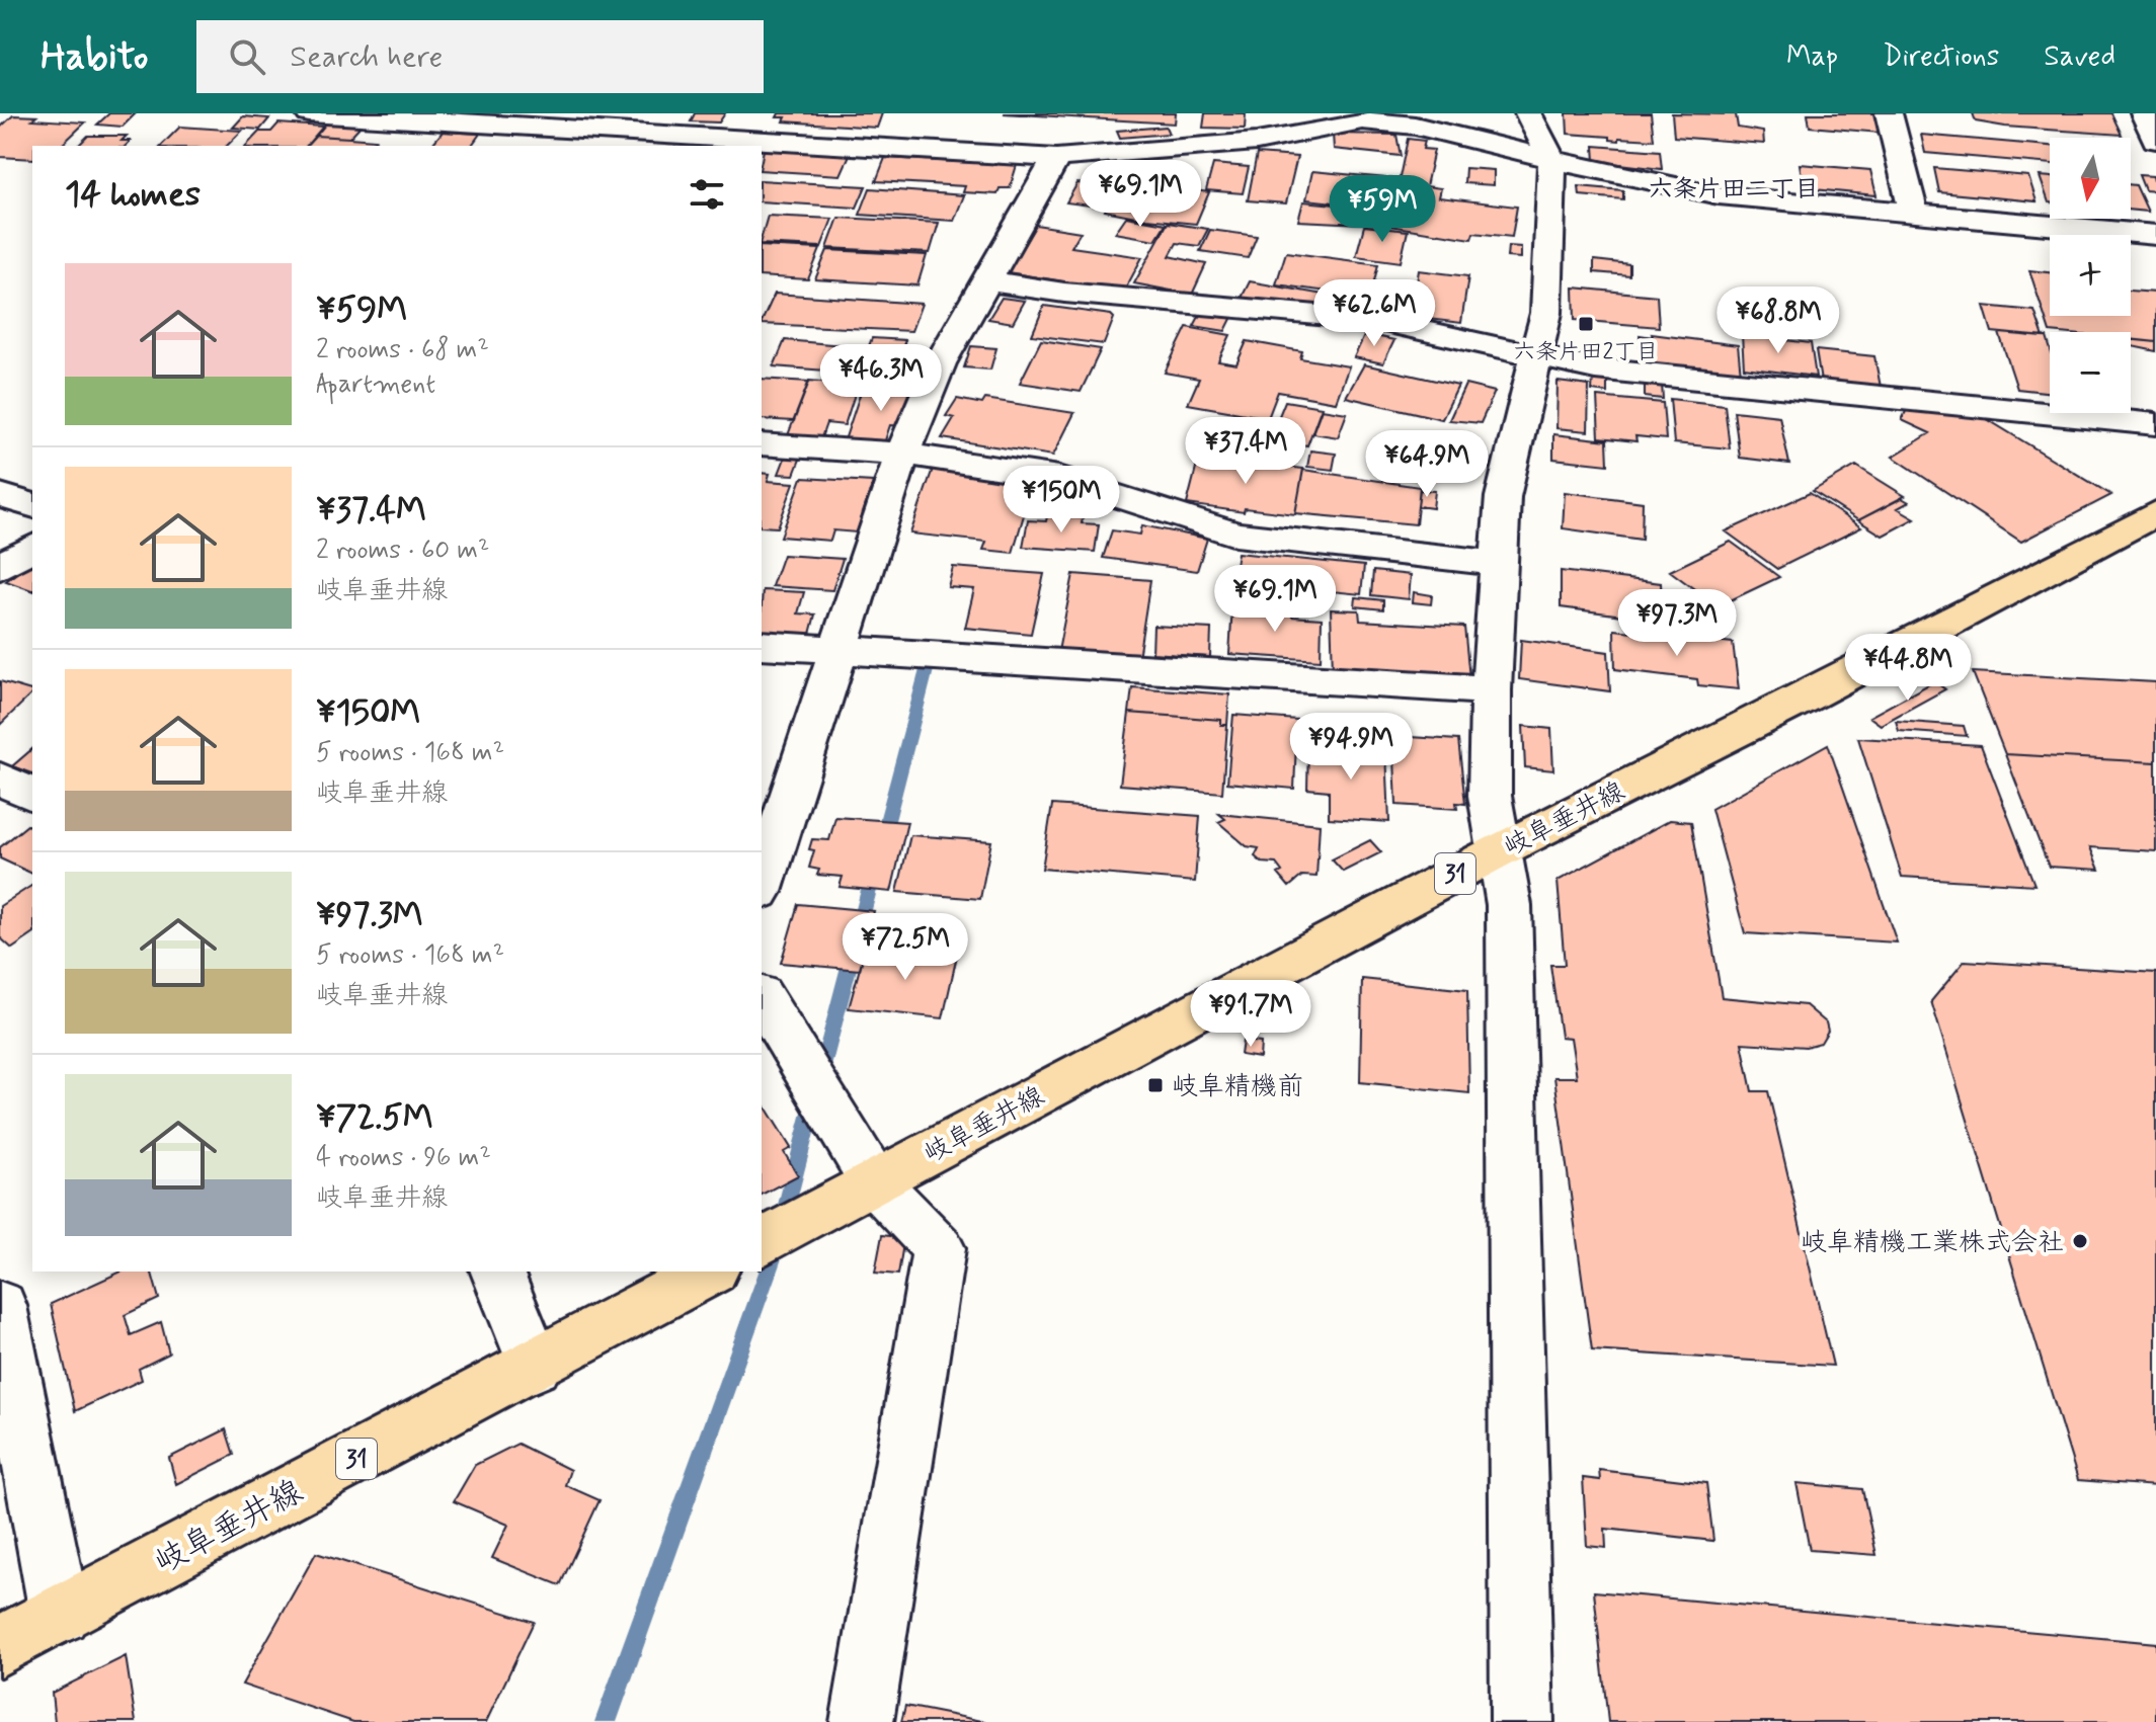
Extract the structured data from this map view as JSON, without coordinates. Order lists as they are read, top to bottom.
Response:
{
  "streets": {
    "main road": ["岐阜垂井線", "31"]
  },
  "districts": ["六条片田二丁目"],
  "places": {
    "transit": ["六条片田2丁目", "岐阜精機前"],
    "other": ["岐阜精機工業株式会社"]
  },
  "north": "bottom",
  "page": {
    "header": "Habito",
    "search": "Search here",
    "nav": ["Map", "Directions", "Saved"],
    "map_buttons": ["+", "−"],
    "heading": "14 homes",
    "price": [
      "¥69.1M",
      "¥59M",
      "¥62.6M",
      "¥68.8M",
      "¥46.3M",
      "¥37.4M",
      "¥64.9M",
      "¥150M",
      "¥69.1M",
      "¥97.3M",
      "¥44.8M",
      "¥94.9M",
      "¥72.5M",
      "¥91.7M"
    ],
    "list": [
      {
        "name": "¥59M",
        "note": "2 rooms · 68 m² · Apartment"
      },
      {
        "name": "¥37.4M",
        "note": "2 rooms · 60 m² · 岐阜垂井線"
      },
      {
        "name": "¥150M",
        "note": "5 rooms · 168 m² · 岐阜垂井線"
      },
      {
        "name": "¥97.3M",
        "note": "5 rooms · 168 m² · 岐阜垂井線"
      },
      {
        "name": "¥72.5M",
        "note": "4 rooms · 96 m² · 岐阜垂井線"
      }
    ]
  }
}
